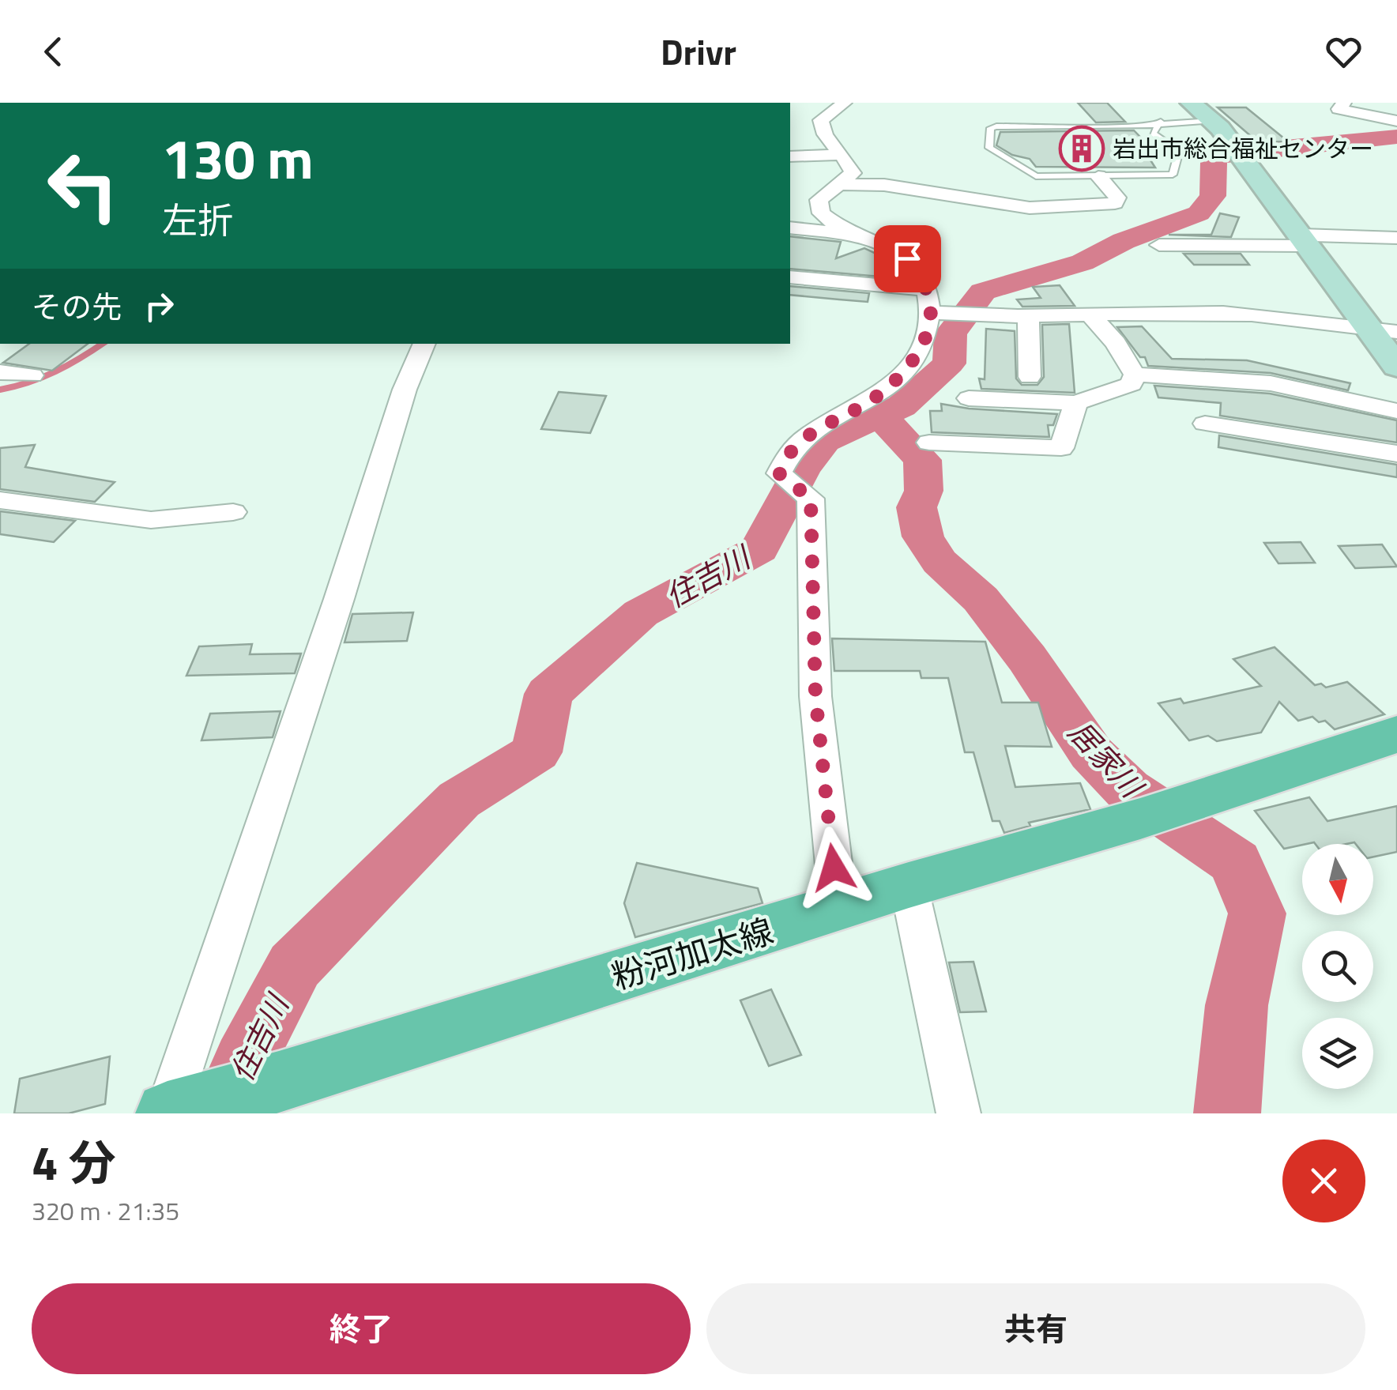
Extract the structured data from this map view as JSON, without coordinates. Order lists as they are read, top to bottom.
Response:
{
  "streets": {
    "main road": ["粉河加太線"]
  },
  "water": ["住吉川", "居家川"],
  "places": {
    "building": ["岩出市総合福祉センター"]
  },
  "north": "bottom",
  "page": {
    "header": "Drivr",
    "turn": ["130 m", "左折"],
    "then": "その先",
    "heading": ["4 分", "320 m · 21:35"],
    "buttons": ["終了", "共有"]
  }
}
